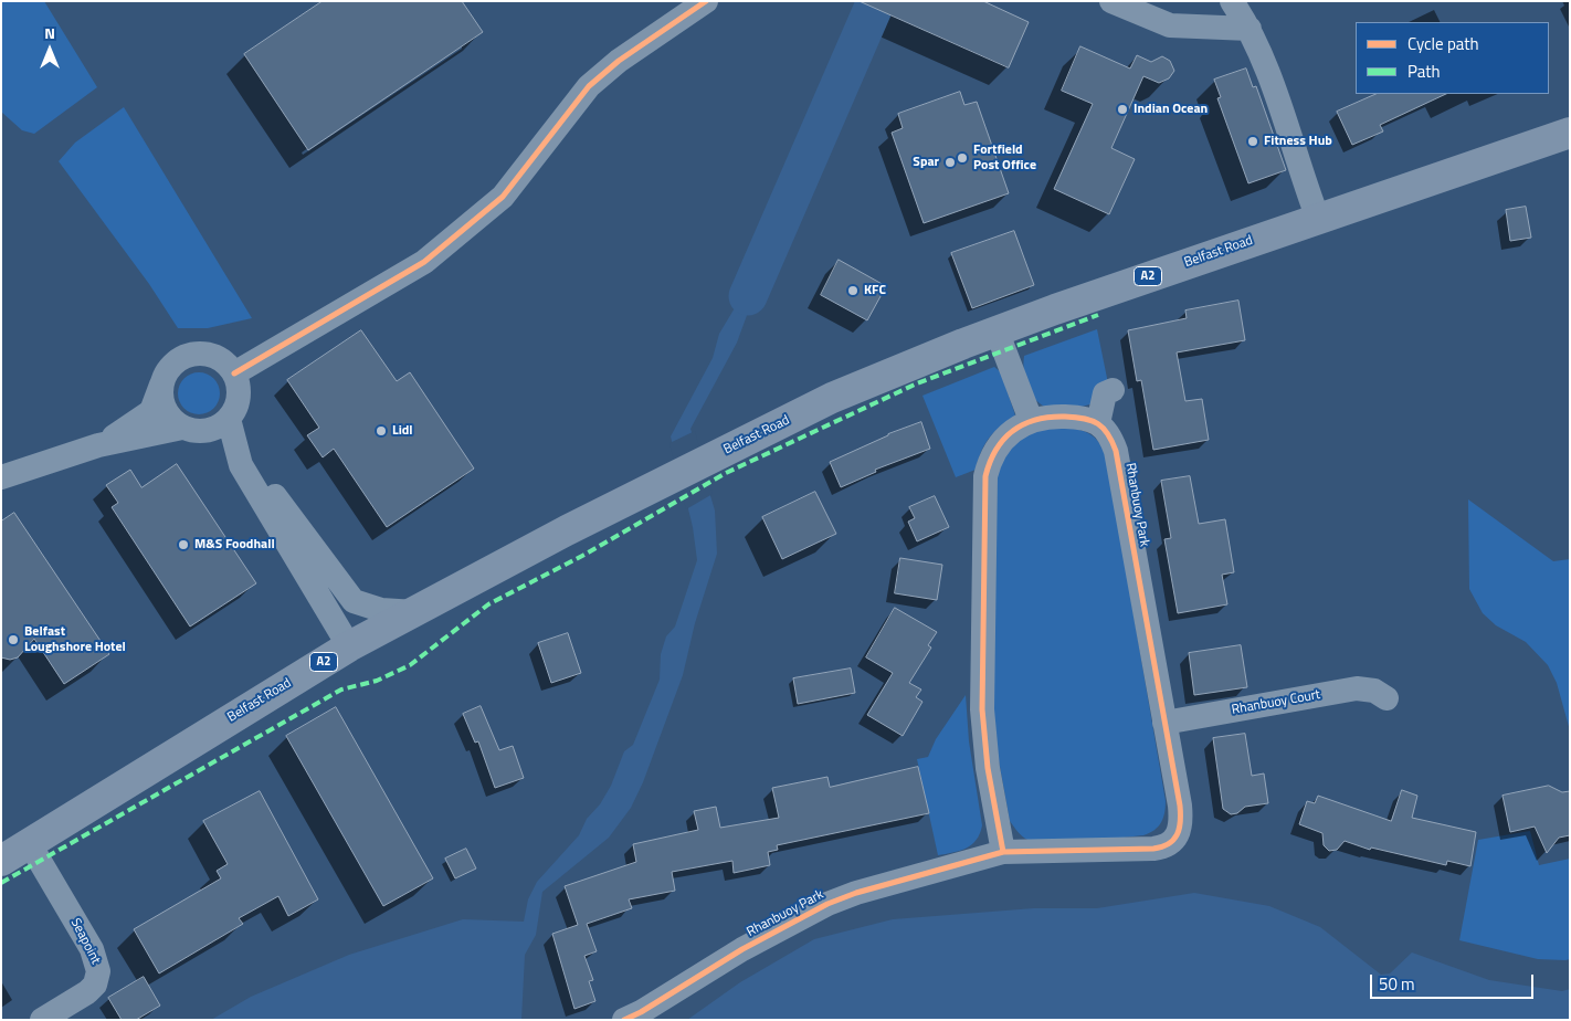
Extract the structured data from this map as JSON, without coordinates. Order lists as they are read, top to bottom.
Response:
{
  "streets": {
    "highway": ["Belfast Road", "A2"],
    "street": ["Rhanbuoy Park", "Rhanbuoy Court", "Seapoint"]
  },
  "crossings": [
    ["Belfast Road", "Seapoint"],
    ["Rhanbuoy Park", "Rhanbuoy Court"]
  ],
  "places": [
    "Indian Ocean",
    "Fitness Hub",
    "Fortfield Post Office",
    "Spar",
    "KFC",
    "Lidl",
    "M&S Foodhall",
    "Belfast Loughshore Hotel"
  ],
  "legend": ["Cycle path", "Path"],
  "scale_bar": "50 m",
  "north": "top"
}
